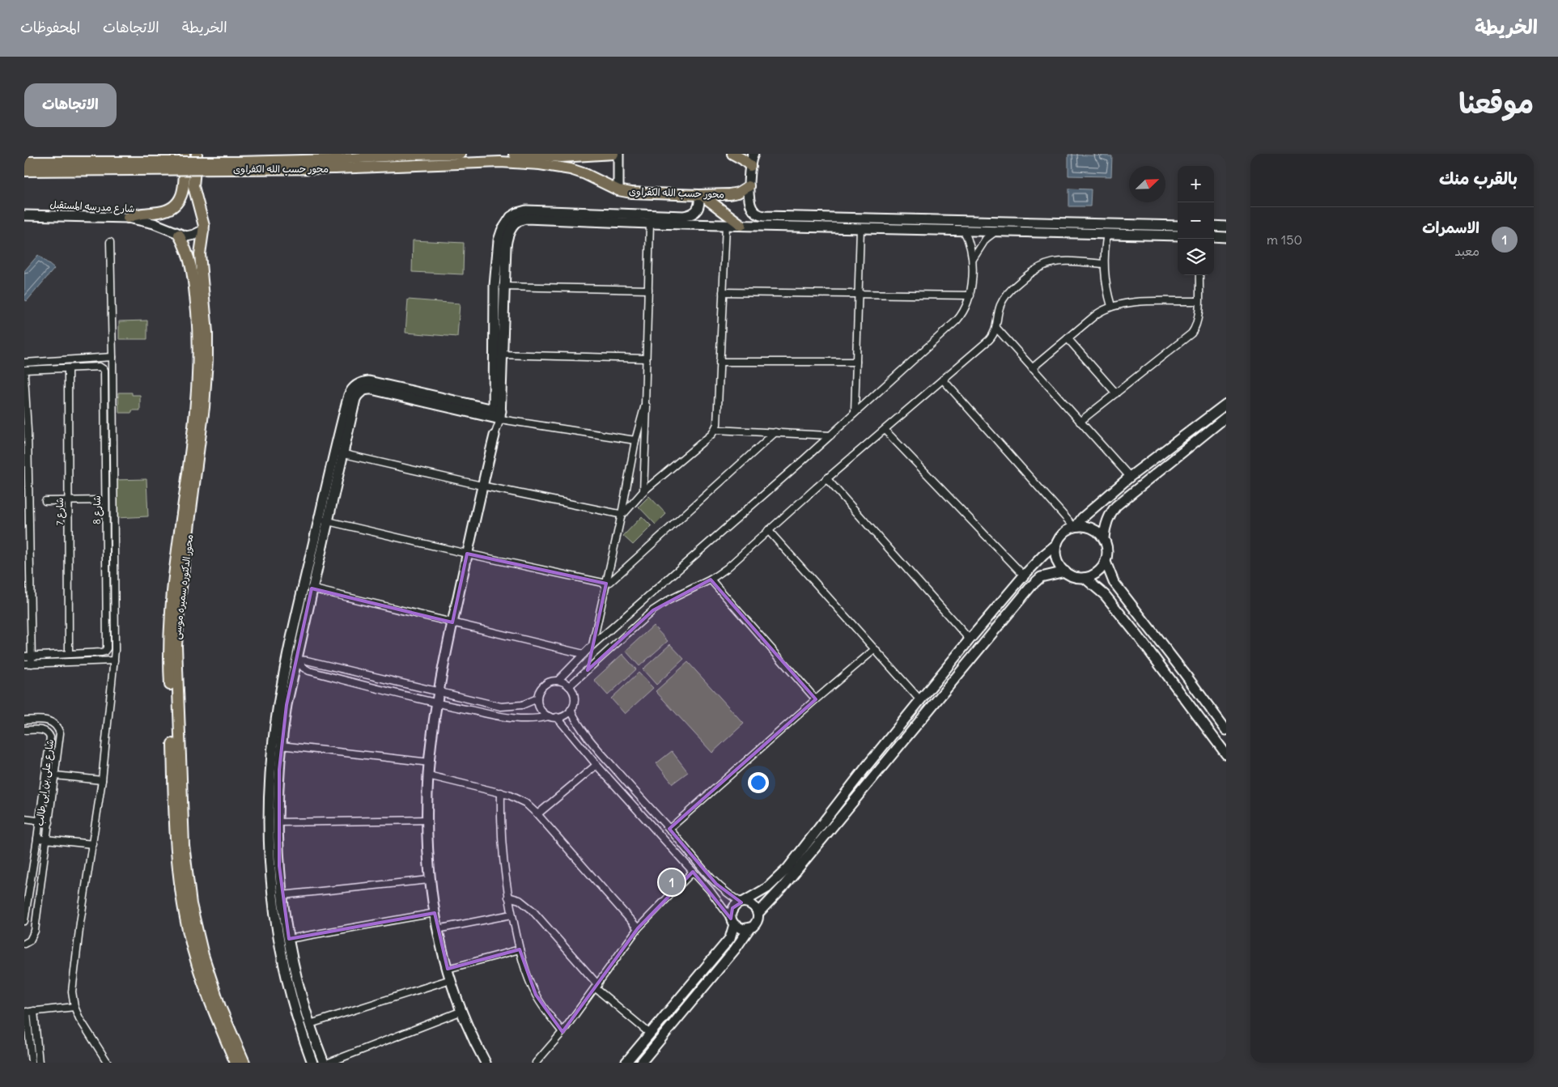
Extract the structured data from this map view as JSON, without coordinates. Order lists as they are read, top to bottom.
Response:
{
  "streets": {
    "main road": ["محور حسب الله الكفراوى", "محور الدكتوره سميره موسى"],
    "street": [
      "شارع مدرسه المستقبل",
      "شارع 8",
      "شارع 7",
      "شارع على بن ابى طالب"
    ]
  },
  "crossings": [
    ["شارع مدرسه المستقبل", "محور الدكتوره سميره موسى"],
    ["شارع 8", "شارع 7"]
  ],
  "north": "top right",
  "page": {
    "header": "الخريطة",
    "nav": ["الخريطة", "الاتجاهات", "المحفوظات"],
    "title": "موقعنا",
    "buttons": "الاتجاهات",
    "heading": "بالقرب منك",
    "map_buttons": ["+", "−"],
    "list": [
      {
        "mark": "1",
        "name": "الاسمرات",
        "note": "معبد",
        "value": "150 m"
      }
    ],
    "pins": "1"
  }
}
